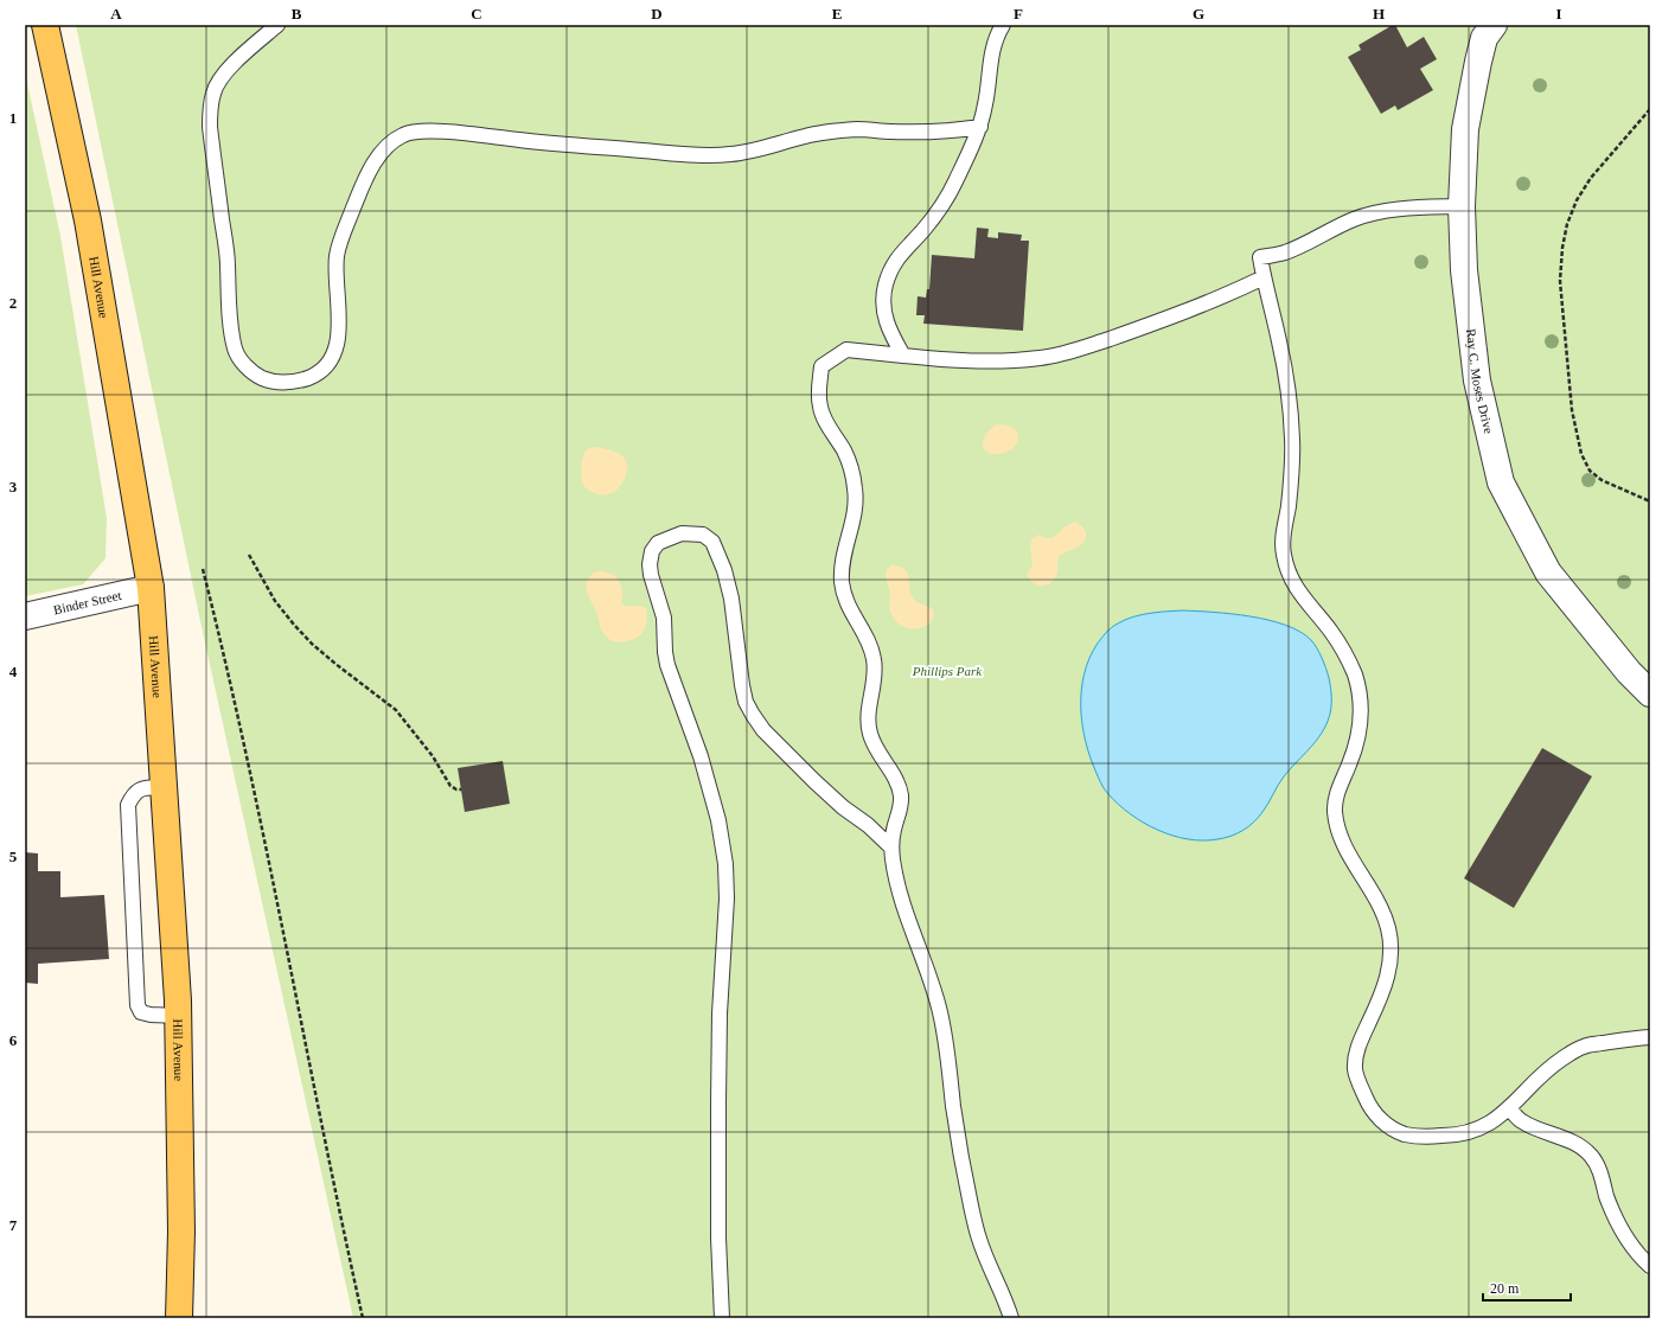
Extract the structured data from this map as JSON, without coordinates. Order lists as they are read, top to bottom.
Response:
{
  "streets": {
    "main road": ["Hill Avenue"],
    "street": ["Ray C. Moses Drive", "Binder Street"]
  },
  "crossings": [
    ["Hill Avenue", "Binder Street"]
  ],
  "parks": ["Phillips Park"],
  "scale_bar": "20 m",
  "grid": {
    "columns": [
      "A",
      "B",
      "C",
      "D",
      "E",
      "F",
      "G",
      "H",
      "I"
    ],
    "rows": [
      "1",
      "2",
      "3",
      "4",
      "5",
      "6",
      "7"
    ]
  }
}
